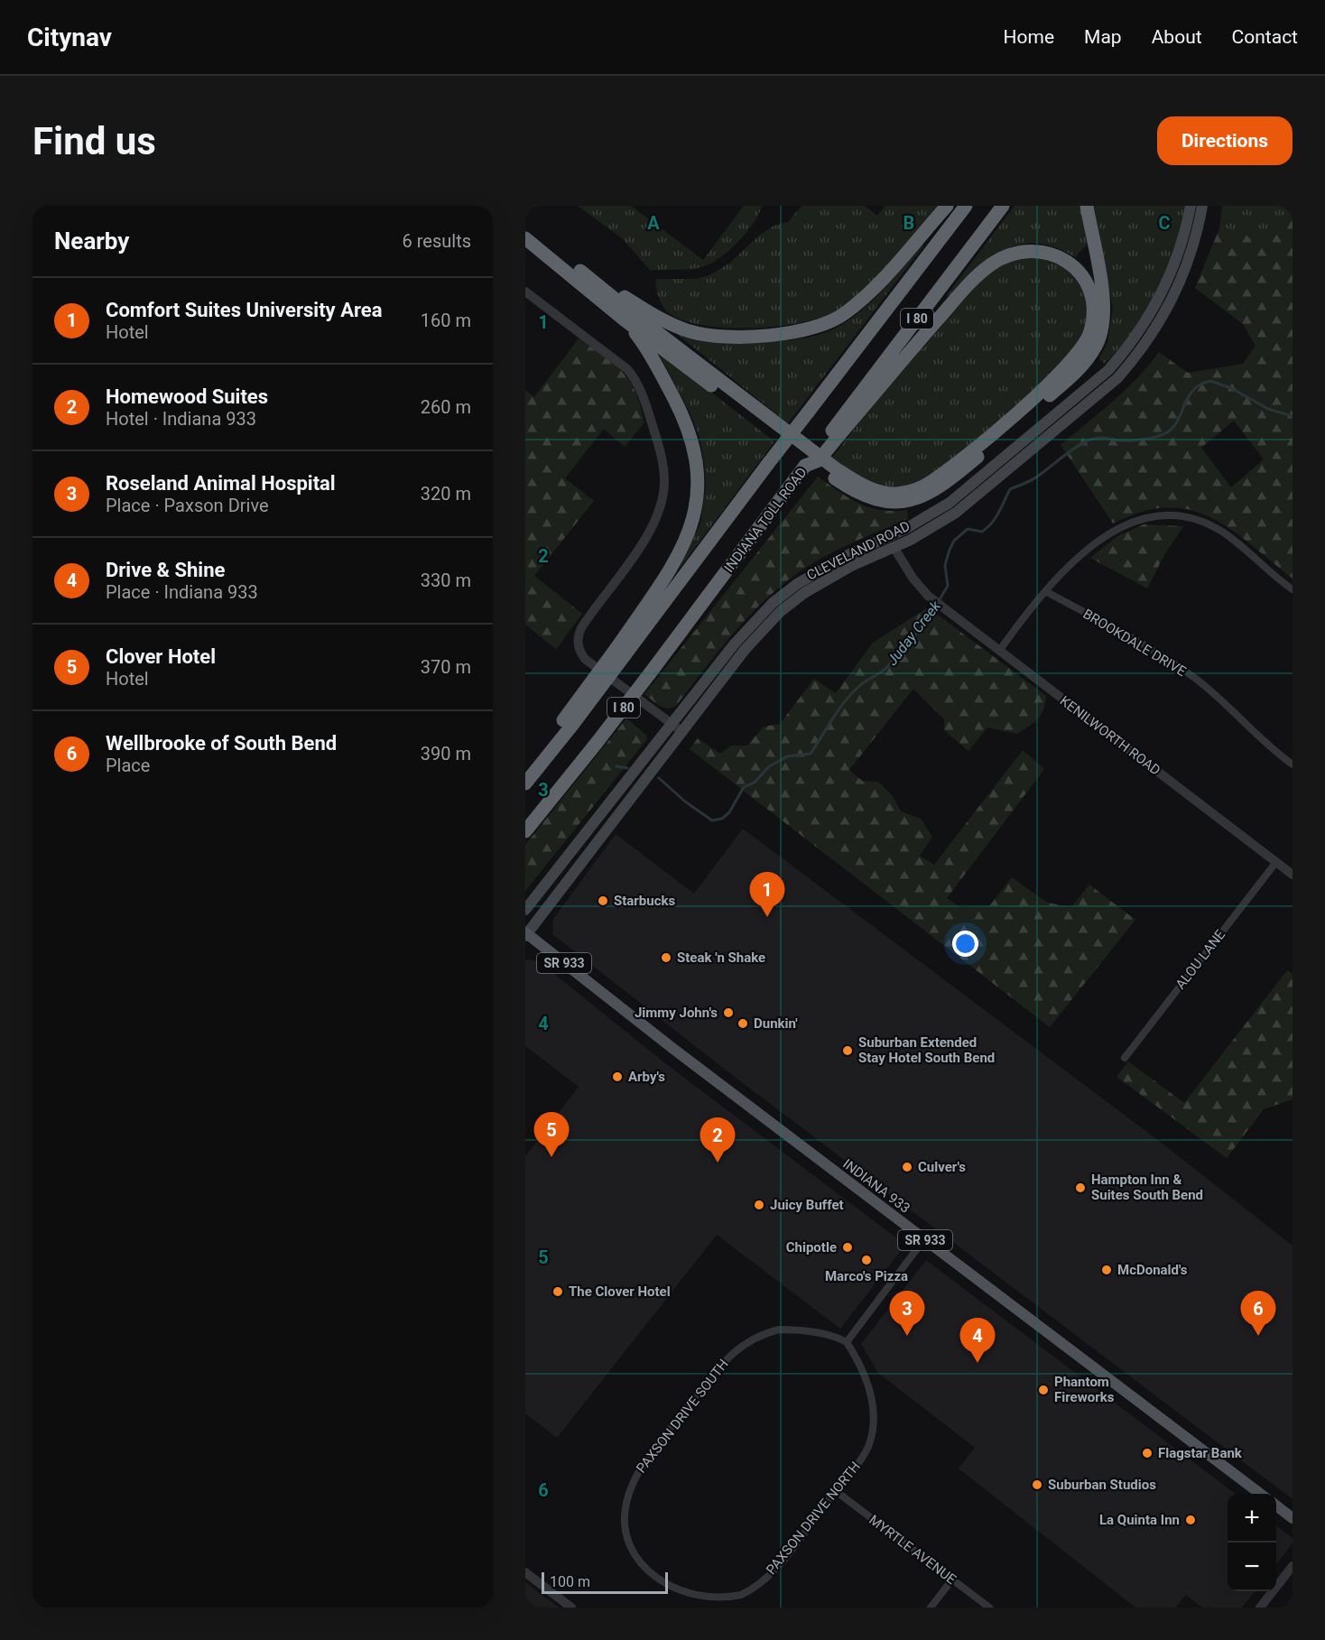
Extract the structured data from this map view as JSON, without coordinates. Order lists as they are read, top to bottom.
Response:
{
  "streets": {
    "highway": ["I 80", "INDIANA TOLL ROAD"],
    "main road": ["CLEVELAND ROAD", "SR 933", "INDIANA 933"],
    "street": [
      "BROOKDALE DRIVE",
      "KENILWORTH ROAD",
      "ALOU LANE",
      "PAXSON DRIVE SOUTH",
      "PAXSON DRIVE NORTH",
      "MYRTLE AVENUE"
    ]
  },
  "crossings": [
    ["I 80", "INDIANA TOLL ROAD"],
    ["CLEVELAND ROAD", "KENILWORTH ROAD"],
    ["CLEVELAND ROAD", "INDIANA 933"],
    ["KENILWORTH ROAD", "ALOU LANE"],
    ["PAXSON DRIVE SOUTH", "PAXSON DRIVE NORTH"],
    ["PAXSON DRIVE NORTH", "MYRTLE AVENUE"]
  ],
  "water": ["Juday Creek"],
  "places": [
    "Starbucks",
    "Steak 'n Shake",
    "Jimmy John's",
    "Dunkin'",
    "Suburban Extended Stay Hotel South Bend",
    "Arby's",
    "Culver's",
    "Hampton Inn & Suites South Bend",
    "Juicy Buffet",
    "Chipotle",
    "Marco's Pizza",
    "McDonald's",
    "The Clover Hotel",
    "Phantom Fireworks",
    "Flagstar Bank",
    "Suburban Studios",
    "La Quinta Inn"
  ],
  "scale_bar": "100 m",
  "page": {
    "header": "Citynav",
    "nav": [
      "Home",
      "Map",
      "About",
      "Contact"
    ],
    "buttons": "Directions",
    "title": "Find us",
    "heading": ["Nearby", "6 results"],
    "list": [
      {
        "mark": "1",
        "name": "Comfort Suites University Area",
        "note": "Hotel",
        "value": "160 m"
      },
      {
        "mark": "2",
        "name": "Homewood Suites",
        "note": "Hotel · Indiana 933",
        "value": "260 m"
      },
      {
        "mark": "3",
        "name": "Roseland Animal Hospital",
        "note": "Place · Paxson Drive",
        "value": "320 m"
      },
      {
        "mark": "4",
        "name": "Drive & Shine",
        "note": "Place · Indiana 933",
        "value": "330 m"
      },
      {
        "mark": "5",
        "name": "Clover Hotel",
        "note": "Hotel",
        "value": "370 m"
      },
      {
        "mark": "6",
        "name": "Wellbrooke of South Bend",
        "note": "Place",
        "value": "390 m"
      }
    ],
    "pins": [
      "1",
      "5",
      "2",
      "3",
      "6",
      "4"
    ],
    "map_buttons": ["+", "−"],
    "scale": "100 m"
  },
  "grid": {
    "columns": ["A", "B", "C"],
    "rows": [
      "1",
      "2",
      "3",
      "4",
      "5",
      "6"
    ]
  }
}
